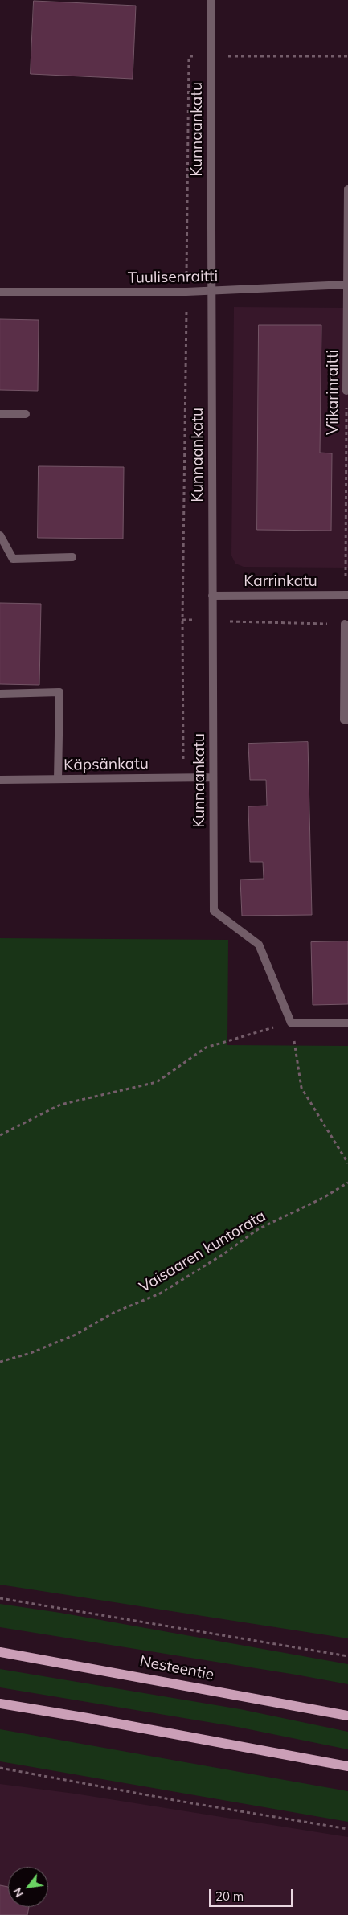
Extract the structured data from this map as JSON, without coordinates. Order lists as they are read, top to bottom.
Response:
{
  "streets": {
    "main road": ["Nesteentie"],
    "street": [
      "Kunnaankatu",
      "Tuulisenraitti",
      "Viikarinraitti",
      "Karrinkatu",
      "Käpsänkatu"
    ],
    "path": ["Vaisaaren kuntorata"]
  },
  "crossings": [
    ["Kunnaankatu", "Tuulisenraitti"],
    ["Kunnaankatu", "Karrinkatu"],
    ["Kunnaankatu", "Käpsänkatu"],
    ["Tuulisenraitti", "Viikarinraitti"],
    ["Viikarinraitti", "Karrinkatu"]
  ],
  "scale_bar": "20 m",
  "north": "bottom left"
}
